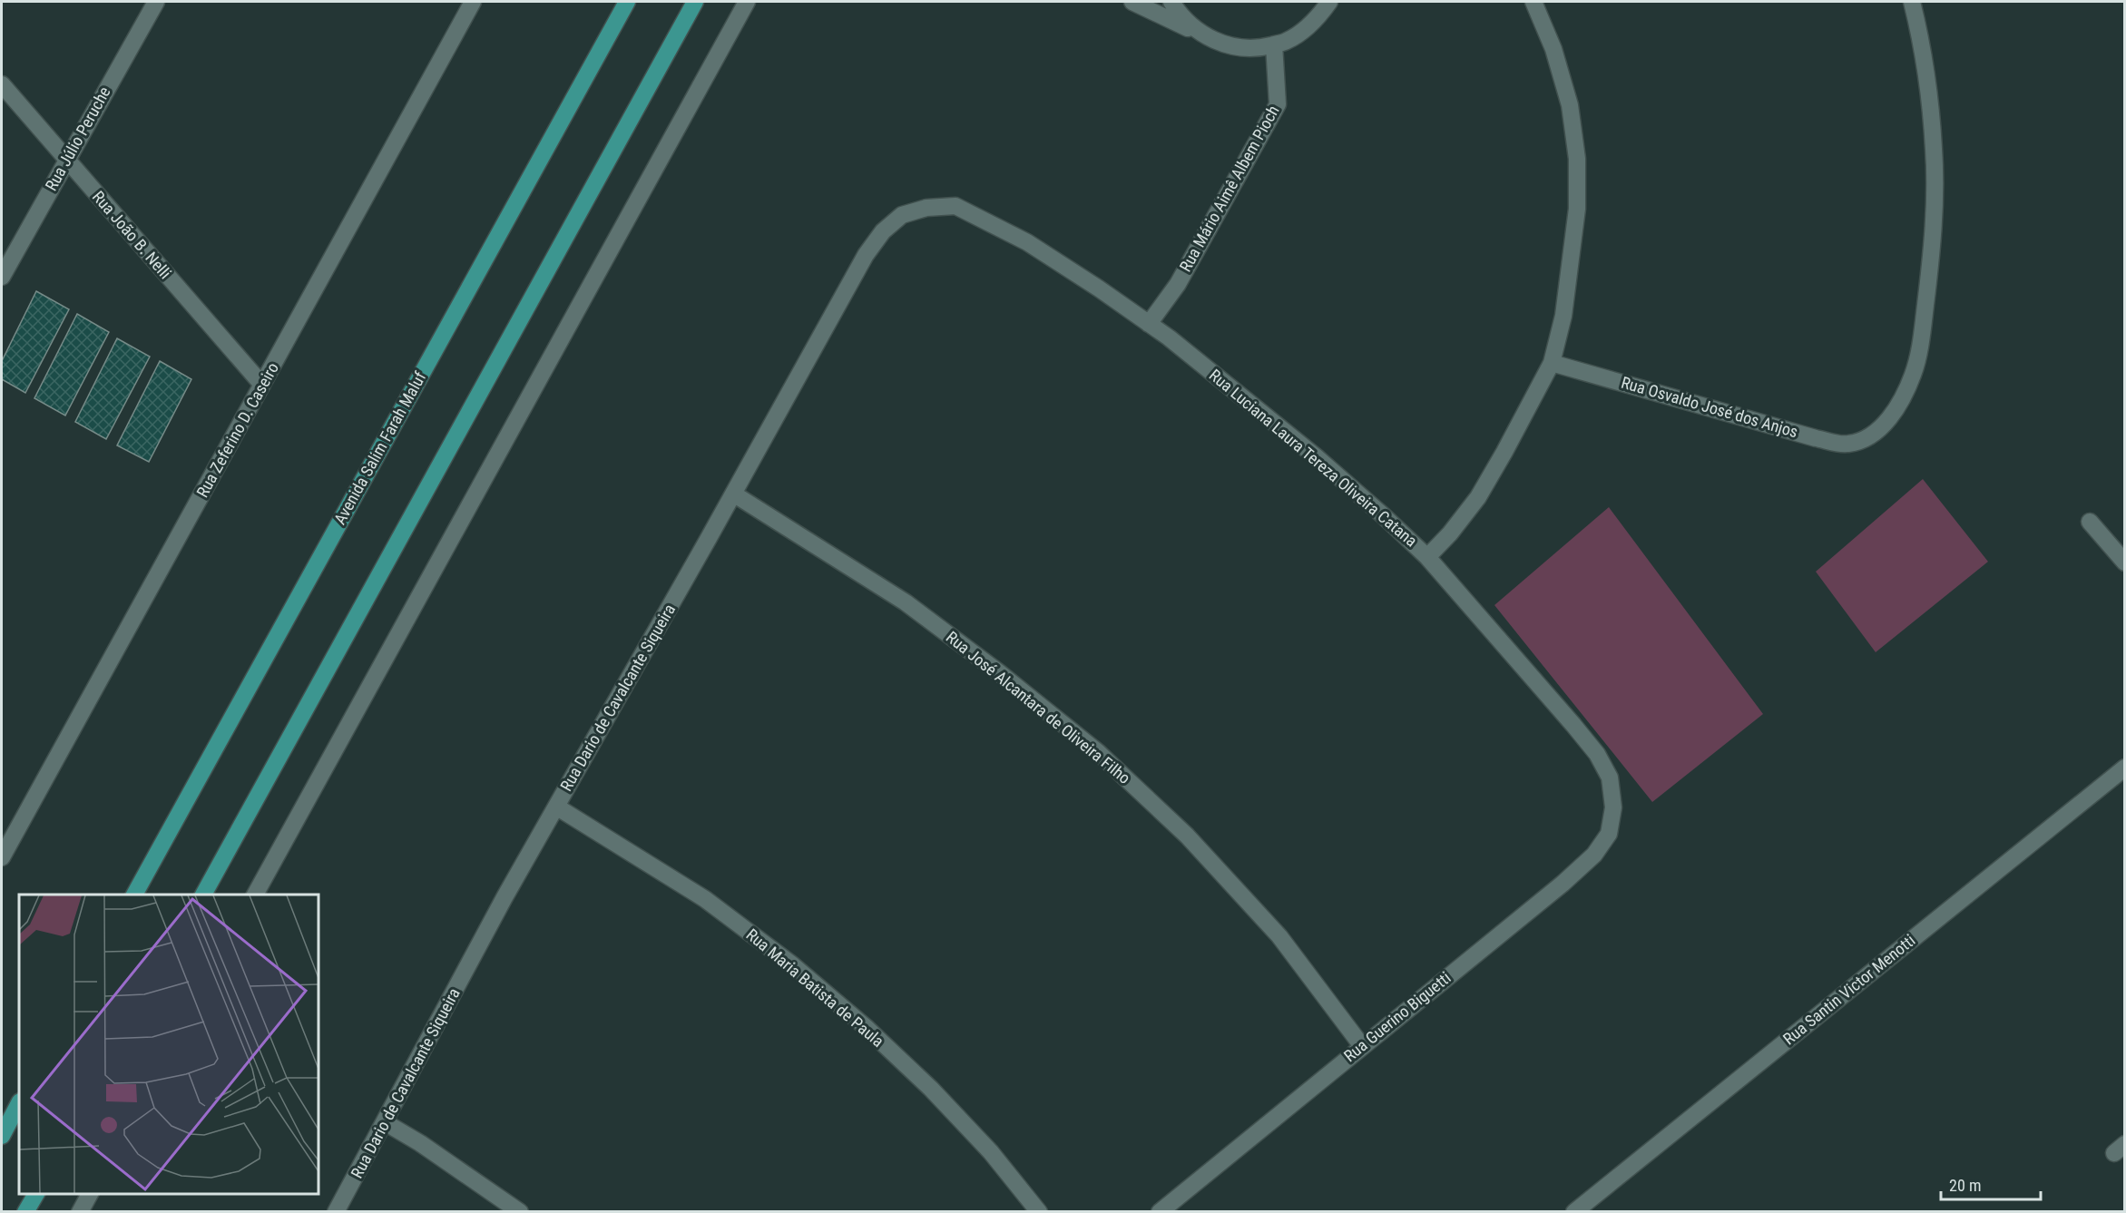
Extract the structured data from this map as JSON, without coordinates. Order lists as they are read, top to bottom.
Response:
{
  "streets": {
    "main road": ["Avenida Salim Farah Maluf"],
    "street": [
      "Rua Júlio Peruche",
      "Rua Mário Aimê Albem Pioch",
      "Rua João B. Nelli",
      "Rua Osvaldo José dos Anjos",
      "Rua Zeferino D. Caseiro",
      "Rua Luciana Laura Tereza Oliveira Catana",
      "Rua Dario de Cavalcante Siqueira",
      "Rua José Alcantara de Oliveira Filho",
      "Rua Maria Batista de Paula",
      "Rua Santin Victor Menotti",
      "Rua Guerino Biguetti"
    ]
  },
  "crossings": [
    ["Rua Júlio Peruche", "Rua João B. Nelli"],
    ["Rua Mário Aimê Albem Pioch", "Rua Luciana Laura Tereza Oliveira Catana"],
    ["Rua João B. Nelli", "Rua Zeferino D. Caseiro"],
    ["Rua Luciana Laura Tereza Oliveira Catana", "Rua Dario de Cavalcante Siqueira"],
    ["Rua Luciana Laura Tereza Oliveira Catana", "Rua Guerino Biguetti"],
    ["Rua Dario de Cavalcante Siqueira", "Rua José Alcantara de Oliveira Filho"],
    ["Rua Dario de Cavalcante Siqueira", "Rua Maria Batista de Paula"],
    ["Rua José Alcantara de Oliveira Filho", "Rua Guerino Biguetti"]
  ],
  "scale_bar": "20 m"
}
